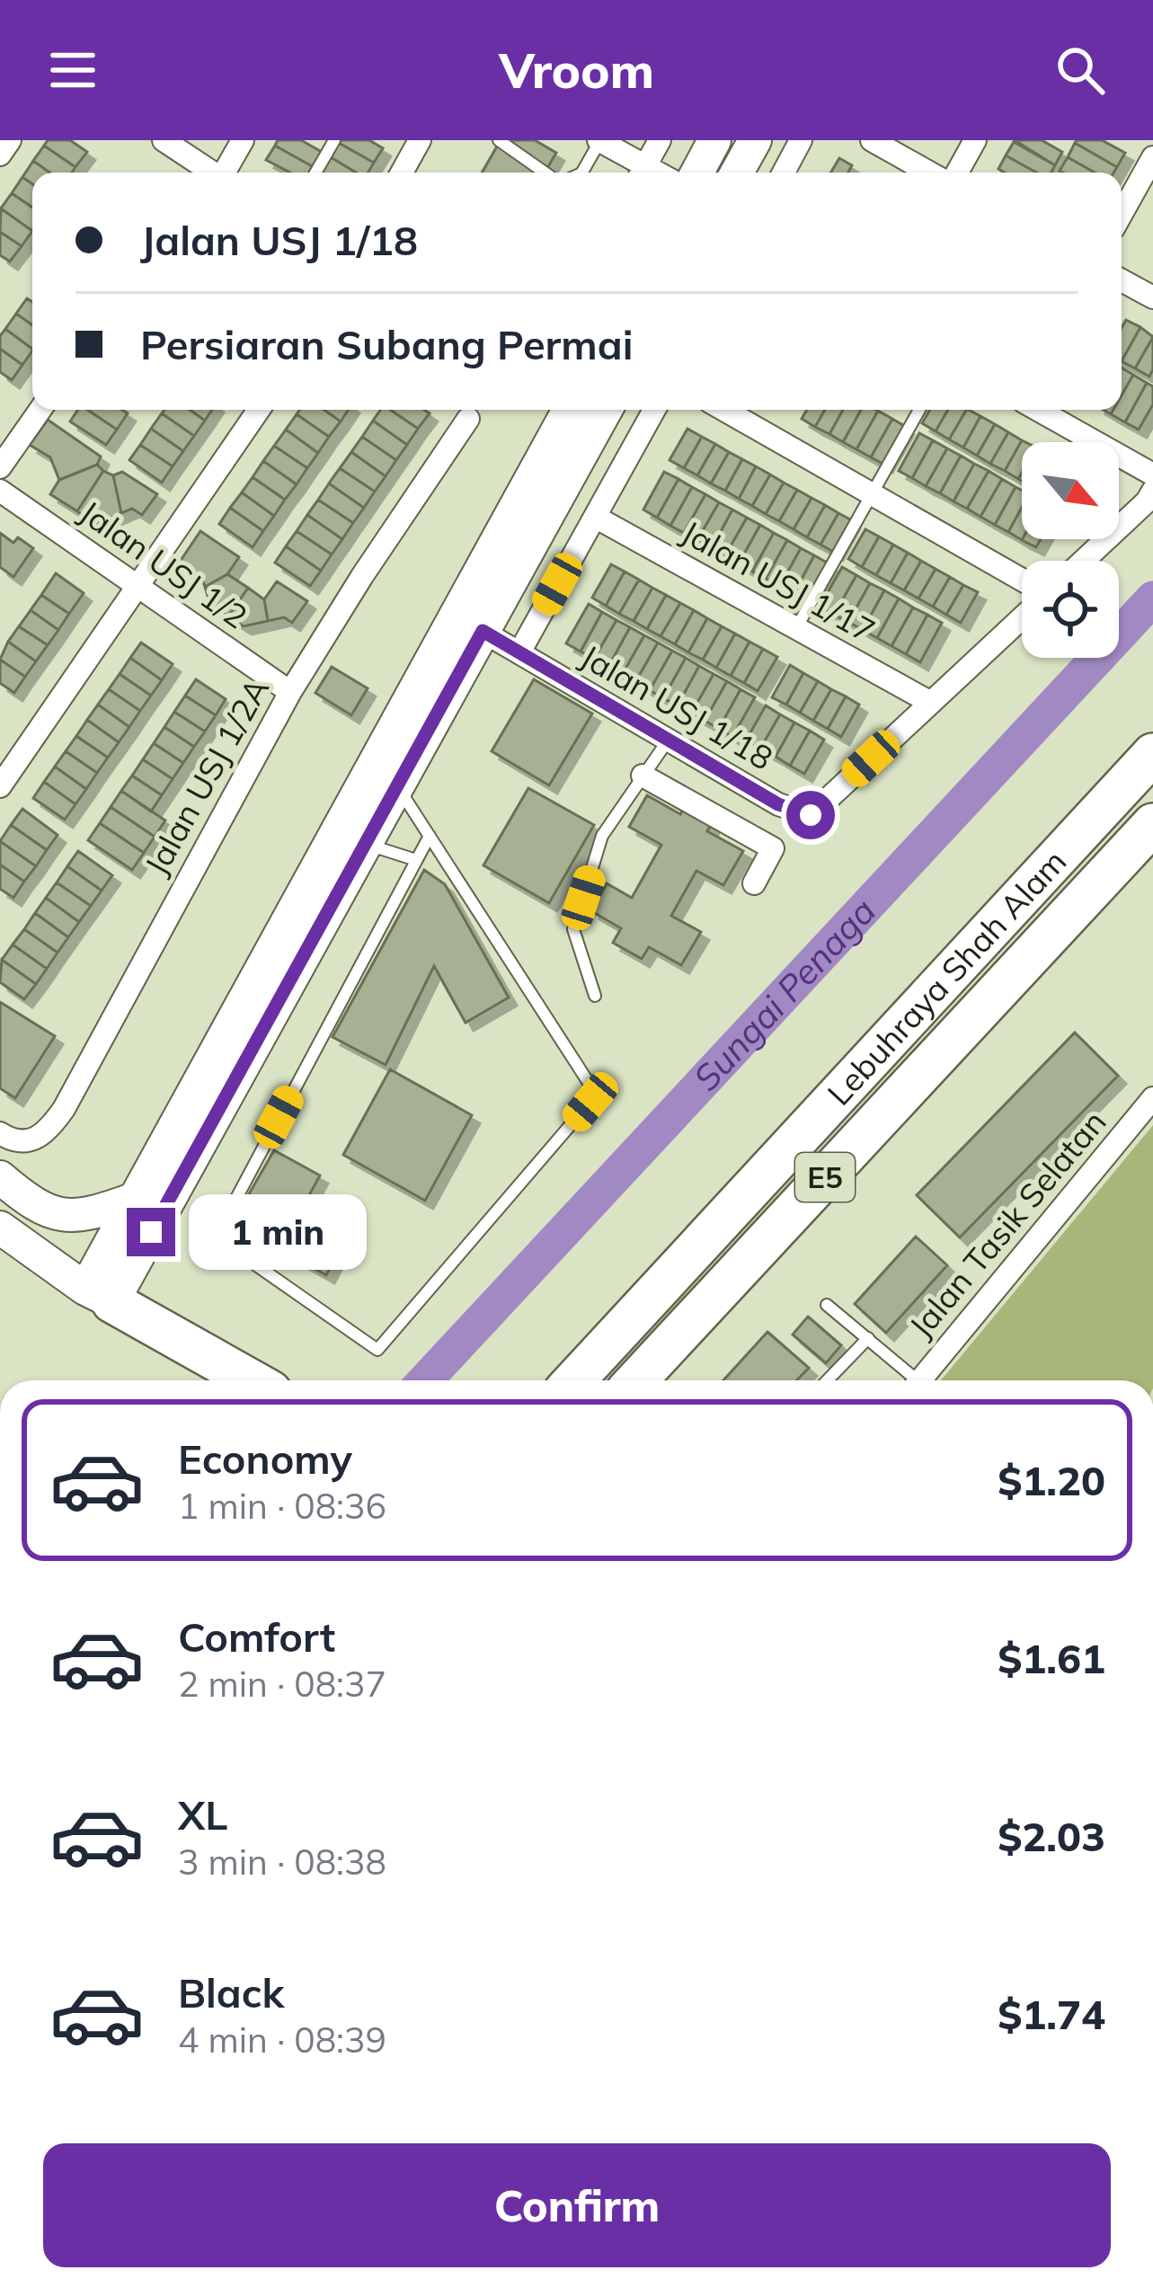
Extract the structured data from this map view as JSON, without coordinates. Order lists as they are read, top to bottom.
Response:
{
  "streets": {
    "highway": ["Lebuhraya Shah Alam", "E5"],
    "street": [
      "Jalan USJ 1/2",
      "Jalan USJ 1/17",
      "Jalan USJ 1/18",
      "Jalan USJ 1/2A",
      "Jalan Tasik Selatan"
    ]
  },
  "crossings": [
    ["Jalan USJ 1/2", "Jalan USJ 1/2A"],
    ["Jalan USJ 1/17", "Jalan USJ 1/18"]
  ],
  "water": ["Sungai Penaga"],
  "north": "bottom right",
  "page": {
    "header": "Vroom",
    "banner": ["Jalan USJ 1/18", "Persiaran Subang Permai"],
    "bubble": "1 min",
    "list": [
      {
        "name": "Economy",
        "note": "1 min · 08:36",
        "value": "$1.20"
      },
      {
        "name": "Comfort",
        "note": "2 min · 08:37",
        "value": "$1.61"
      },
      {
        "name": "XL",
        "note": "3 min · 08:38",
        "value": "$2.03"
      },
      {
        "name": "Black",
        "note": "4 min · 08:39",
        "value": "$1.74"
      }
    ],
    "buttons": "Confirm"
  }
}
